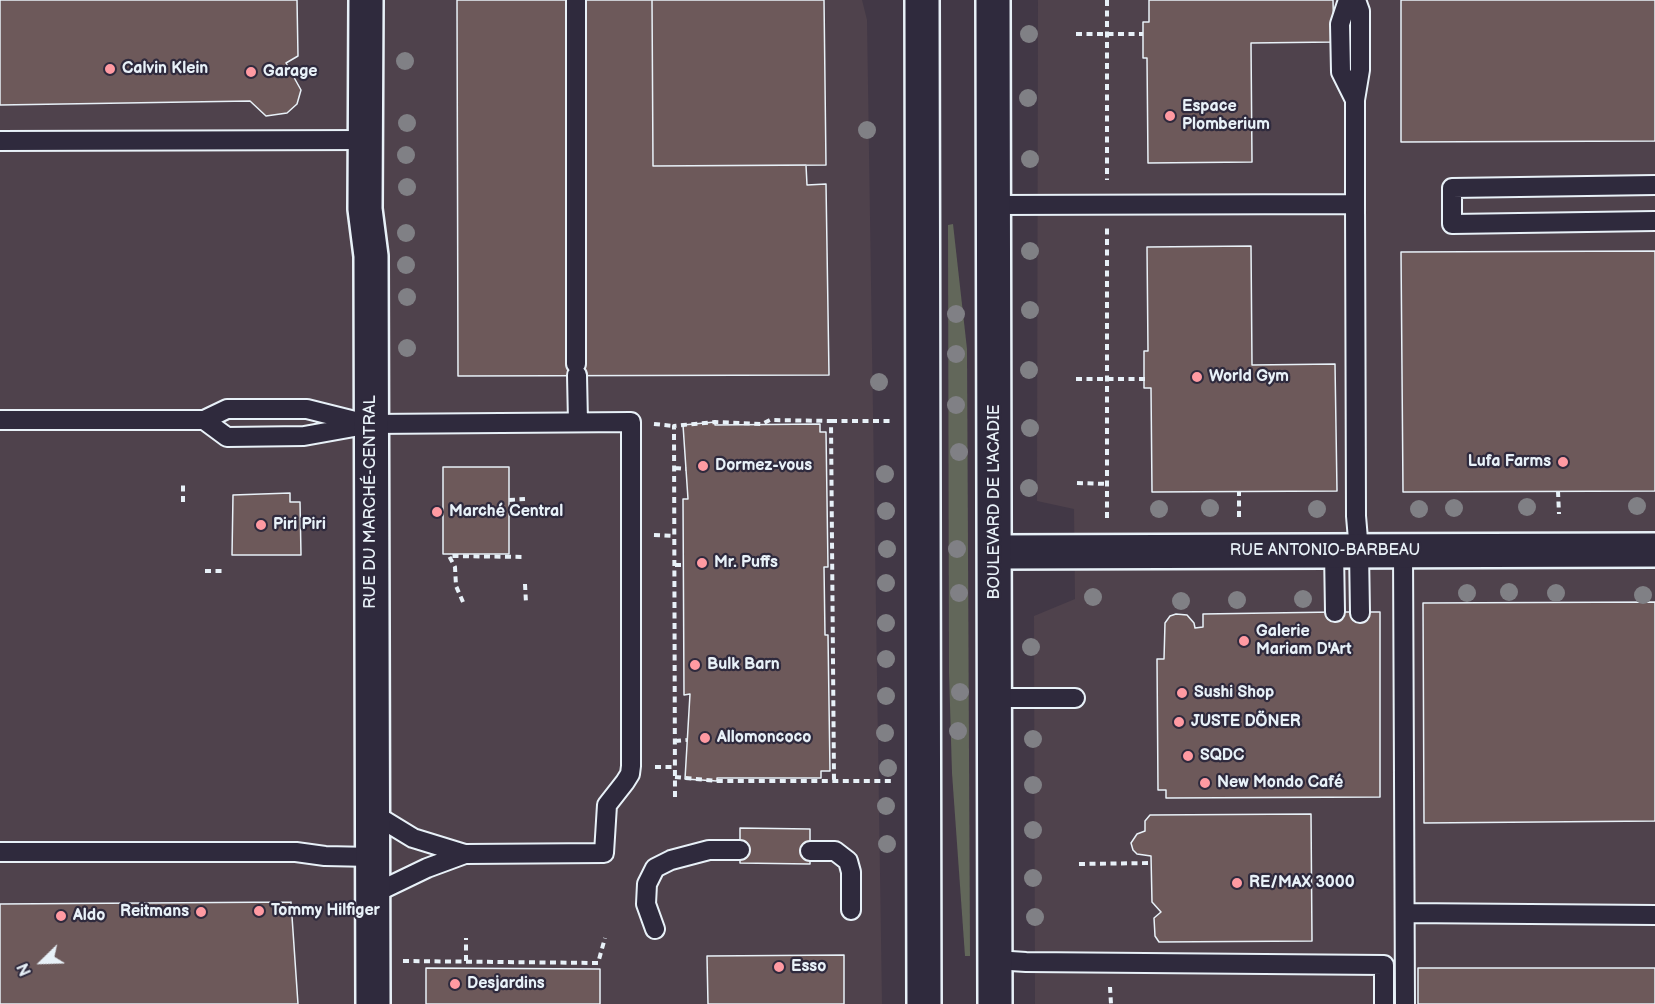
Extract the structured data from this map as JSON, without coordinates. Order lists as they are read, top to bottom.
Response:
{
  "streets": {
    "main road": ["RUE DU MARCHÉ-CENTRAL", "BOULEVARD DE L'ACADIE", "RUE ANTONIO-BARBEAU"]
  },
  "crossings": [
    ["BOULEVARD DE L'ACADIE", "RUE ANTONIO-BARBEAU"]
  ],
  "places": [
    "Calvin Klein",
    "Garage",
    "Espace Plomberium",
    "World Gym",
    "Lufa Farms",
    "Dormez-vous",
    "Marché Central",
    "Piri Piri",
    "Mr. Puffs",
    "Galerie Mariam D'Art",
    "Bulk Barn",
    "Sushi Shop",
    "JUSTE DÖNER",
    "Allomoncoco",
    "SQDC",
    "New Mondo Café",
    "RE/MAX 3000",
    "Tommy Hilfiger",
    "Reitmans",
    "Aldo",
    "Esso",
    "Desjardins"
  ],
  "north": "bottom left"
}
